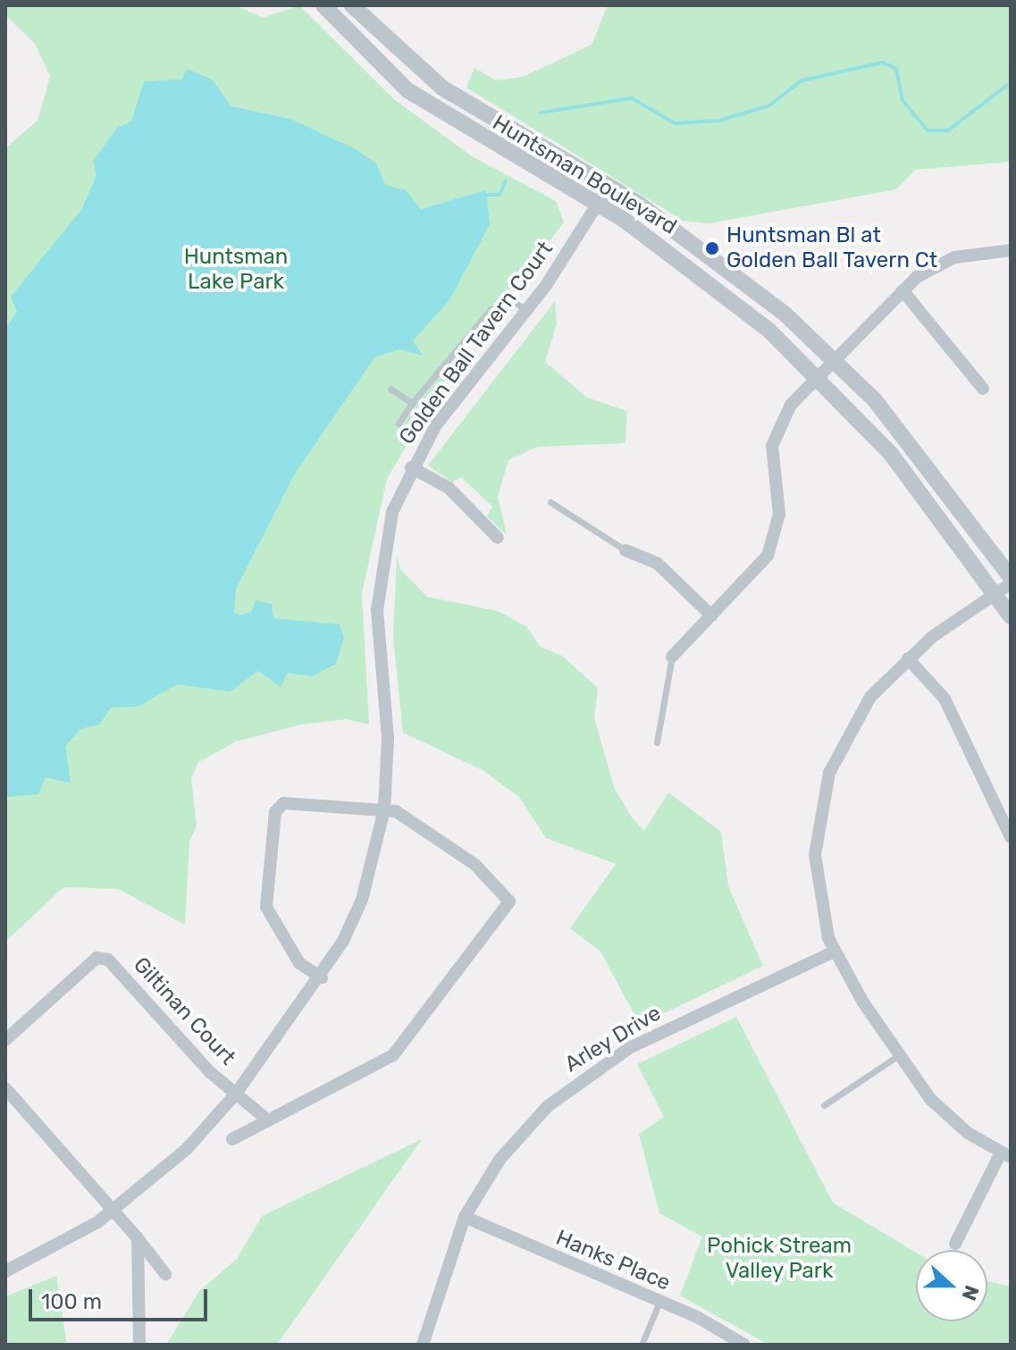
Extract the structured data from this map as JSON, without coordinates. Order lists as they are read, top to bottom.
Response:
{
  "streets": {
    "street": [
      "Huntsman Boulevard",
      "Golden Ball Tavern Court",
      "Giltinan Court",
      "Arley Drive",
      "Hanks Place"
    ]
  },
  "crossings": [
    ["Huntsman Boulevard", "Golden Ball Tavern Court"],
    ["Golden Ball Tavern Court", "Giltinan Court"],
    ["Arley Drive", "Hanks Place"]
  ],
  "parks": ["Huntsman Lake Park", "Pohick Stream Valley Park"],
  "places": ["Huntsman Bl at Golden Ball Tavern Ct"],
  "scale_bar": "100 m",
  "north": "right"
}
